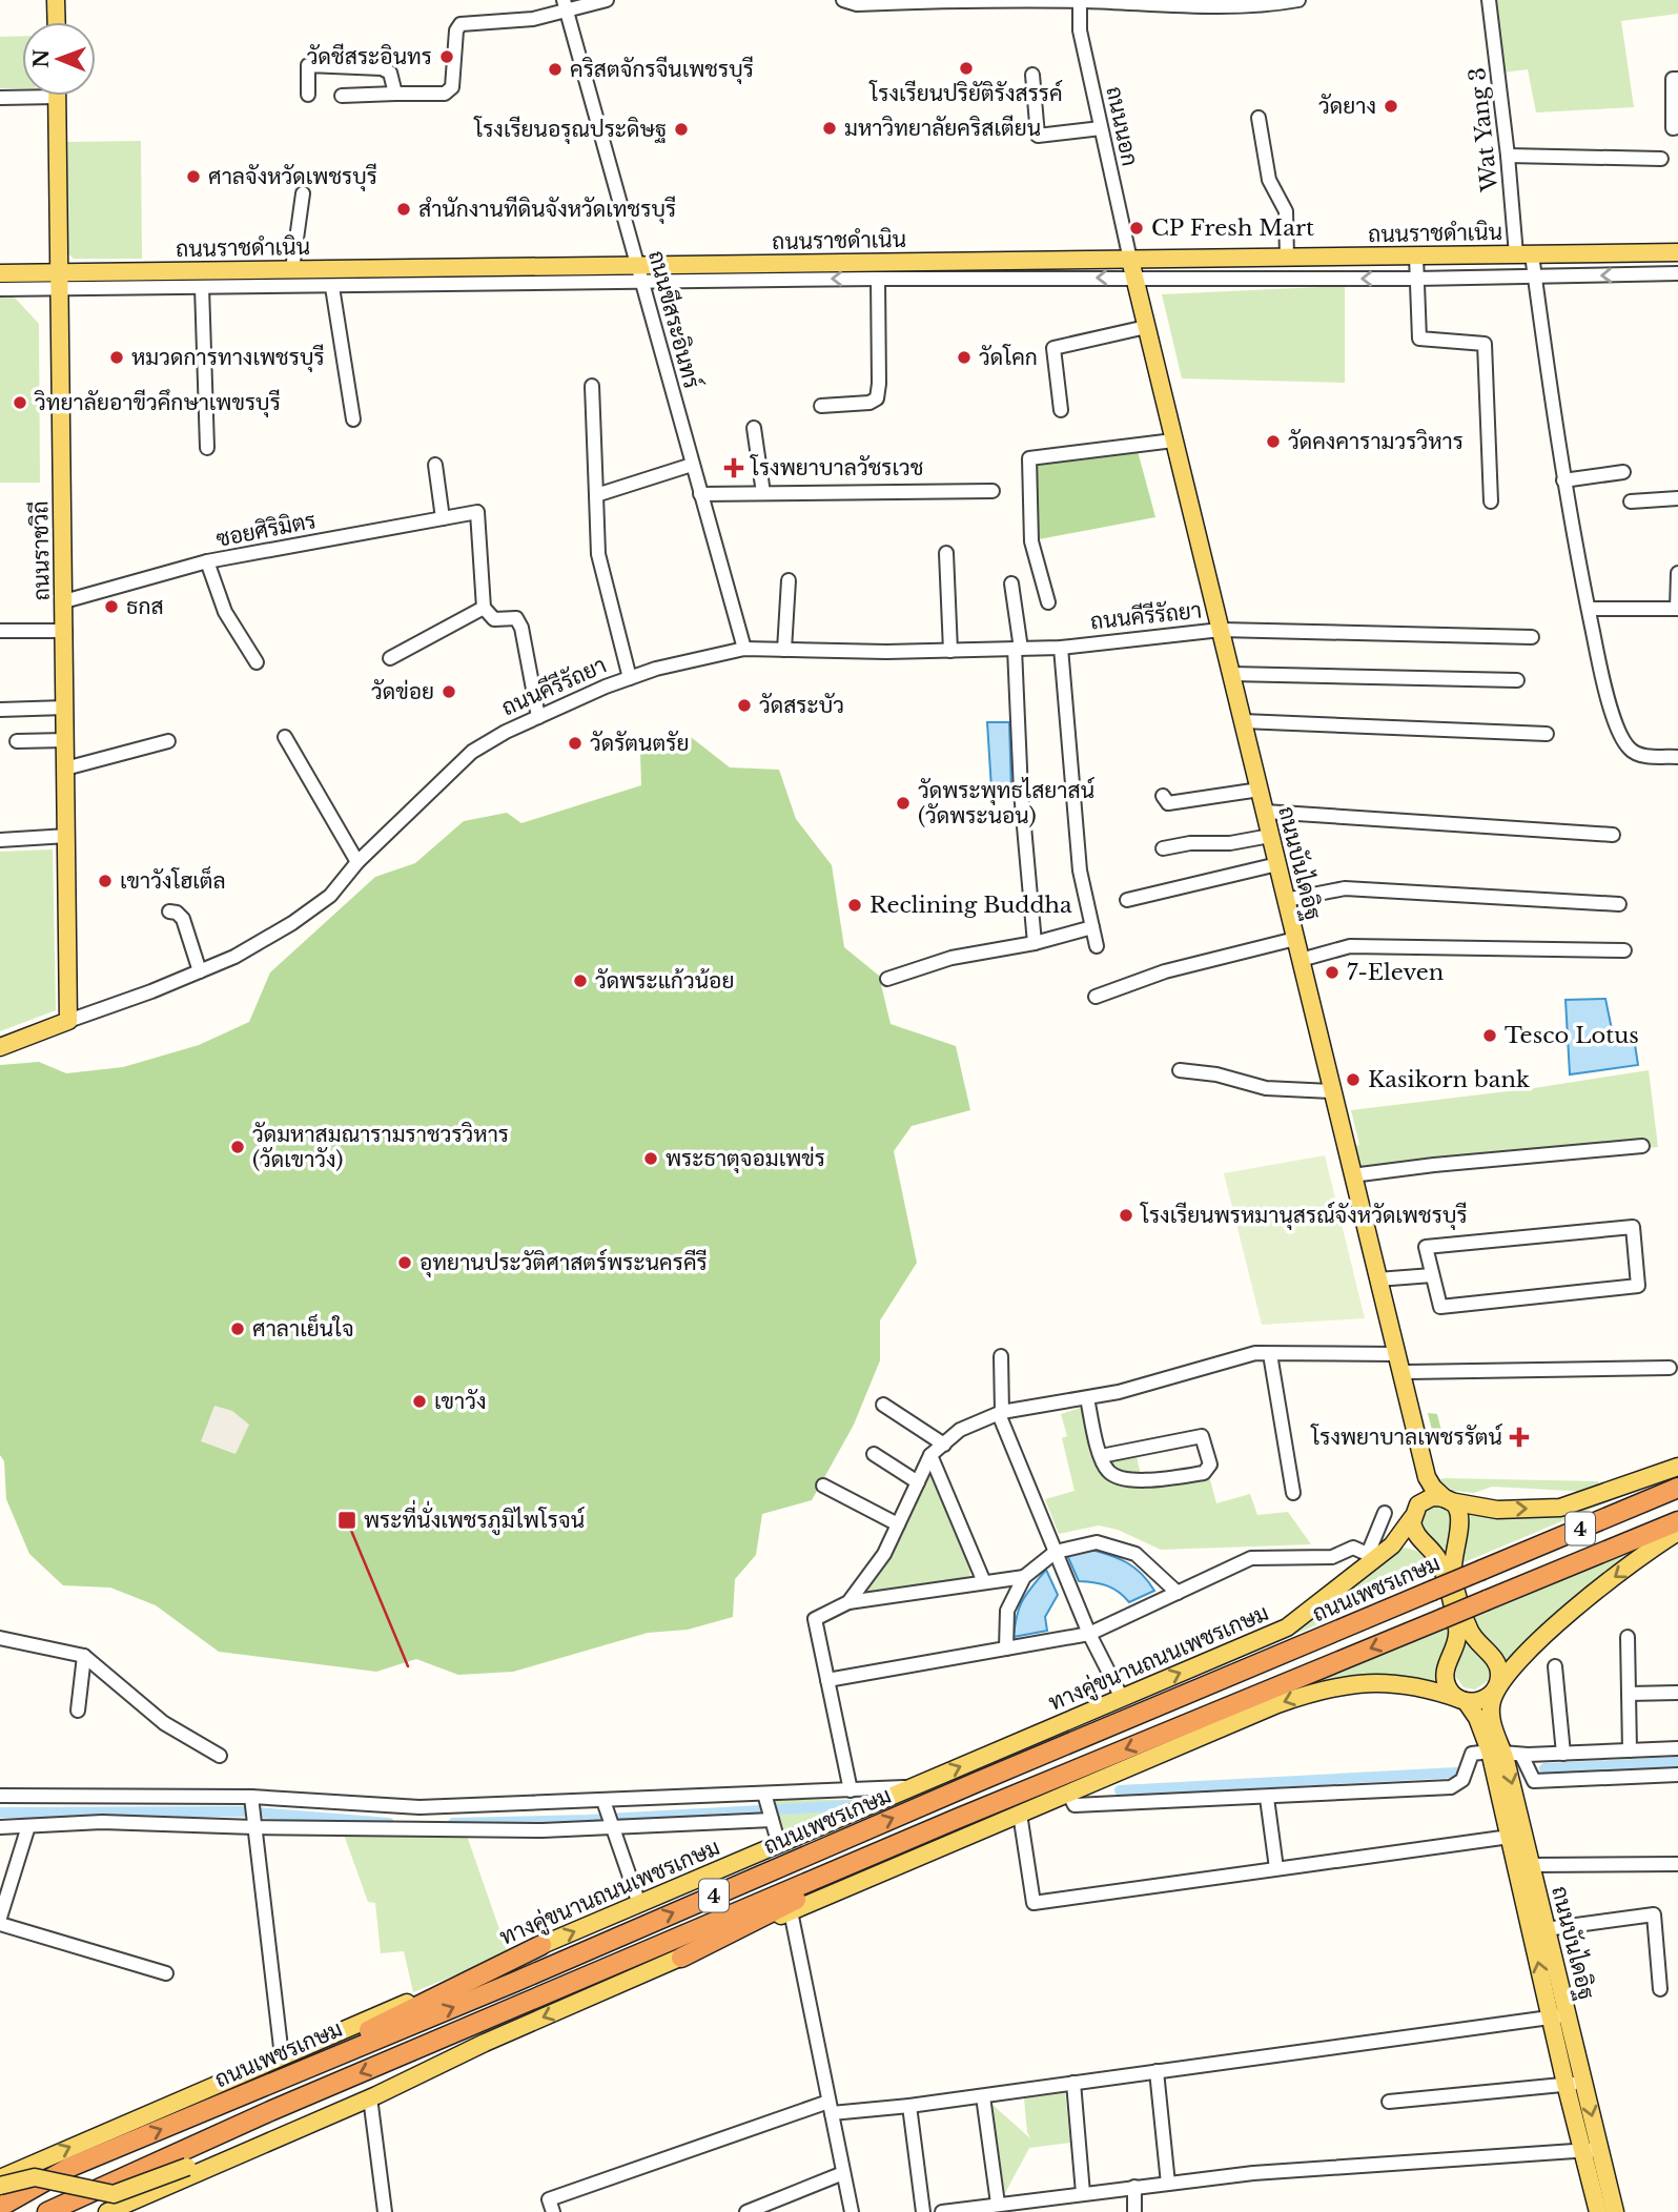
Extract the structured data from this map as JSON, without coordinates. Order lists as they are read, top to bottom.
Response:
{
  "streets": {
    "highway": ["4", "ถนนเพชรเกษม"],
    "main road": [
      "ถนนราชดำเนิน",
      "ถนนราชวิถี",
      "ถนนคีรีรัถยา",
      "ถนนบันไดอิฐ",
      "ทางคู่ขนานถนนเพชรเกษม"
    ],
    "street": [
      "ถนนนอก",
      "Wat Yang 3",
      "ถนนขีสระอินทร์",
      "ซอยศิริมิตร"
    ]
  },
  "crossings": [
    ["ถนนนอก", "ถนนราชดำเนิน"],
    ["ถนนนอก", "ถนนบันไดอิฐ"],
    ["Wat Yang 3", "ถนนราชดำเนิน"],
    ["ถนนราชดำเนิน", "ถนนขีสระอินทร์"],
    ["ถนนราชดำเนิน", "ถนนราชวิถี"],
    ["ถนนราชดำเนิน", "ถนนบันไดอิฐ"],
    ["ถนนขีสระอินทร์", "ถนนคีรีรัถยา"],
    ["ซอยศิริมิตร", "ถนนราชวิถี"],
    ["ถนนราชวิถี", "ถนนคีรีรัถยา"],
    ["ถนนคีรีรัถยา", "ถนนบันไดอิฐ"],
    ["ถนนบันไดอิฐ", "4"],
    ["ถนนบันไดอิฐ", "ทางคู่ขนานถนนเพชรเกษม"]
  ],
  "places": {
    "other": [
      "วัดชีสระอินทร",
      "โรงเรียนปริยัติรังสรรค์",
      "คริสตจักรจีนเพชรบุรี",
      "วัดยาง",
      "มหาวิทยาลัยคริสเตียน",
      "โรงเรียนอรุณประดิษฐ",
      "ศาลจังหวัดเพชรบุรี",
      "สำนักงานทีดินจังหวัดเทชรบุรี",
      "CP Fresh Mart",
      "หมวดการทางเพชรบุรี",
      "วัดโคก",
      "วิทยาลัยอาขีวคึกษาเพขรบุรี",
      "วัดคงคารามวรวิหาร",
      "ธกส",
      "วัดข่อย",
      "วัดสระบัว",
      "วัดรัตนตรัย",
      "วัดพระพุทธไสยาสน์ (วัดพระนอน)",
      "เขาวังโฮเต็ล",
      "Reclining Buddha",
      "7-Eleven",
      "วัดพระแก้วน้อย",
      "Tesco Lotus",
      "Kasikorn bank",
      "วัดมหาสมณารามราชวรวิหาร (วัดเขาวัง)",
      "พระธาตุจอมเพข่ร",
      "โรงเรียนพรหมานุสรณ์จังหวัดเพชรบุรี",
      "อุทยานประวัติศาสตร์พระนครคีรี",
      "ศาลาเย็นใจ",
      "เขาวัง"
    ],
    "health": ["โรงพยาบาลวัชรเวช", "โรงพยาบาลเพชรรัตน์"],
    "transit": ["พระที่นั่งเพชรภูมิไพโรจน์"]
  },
  "north": "left"
}
